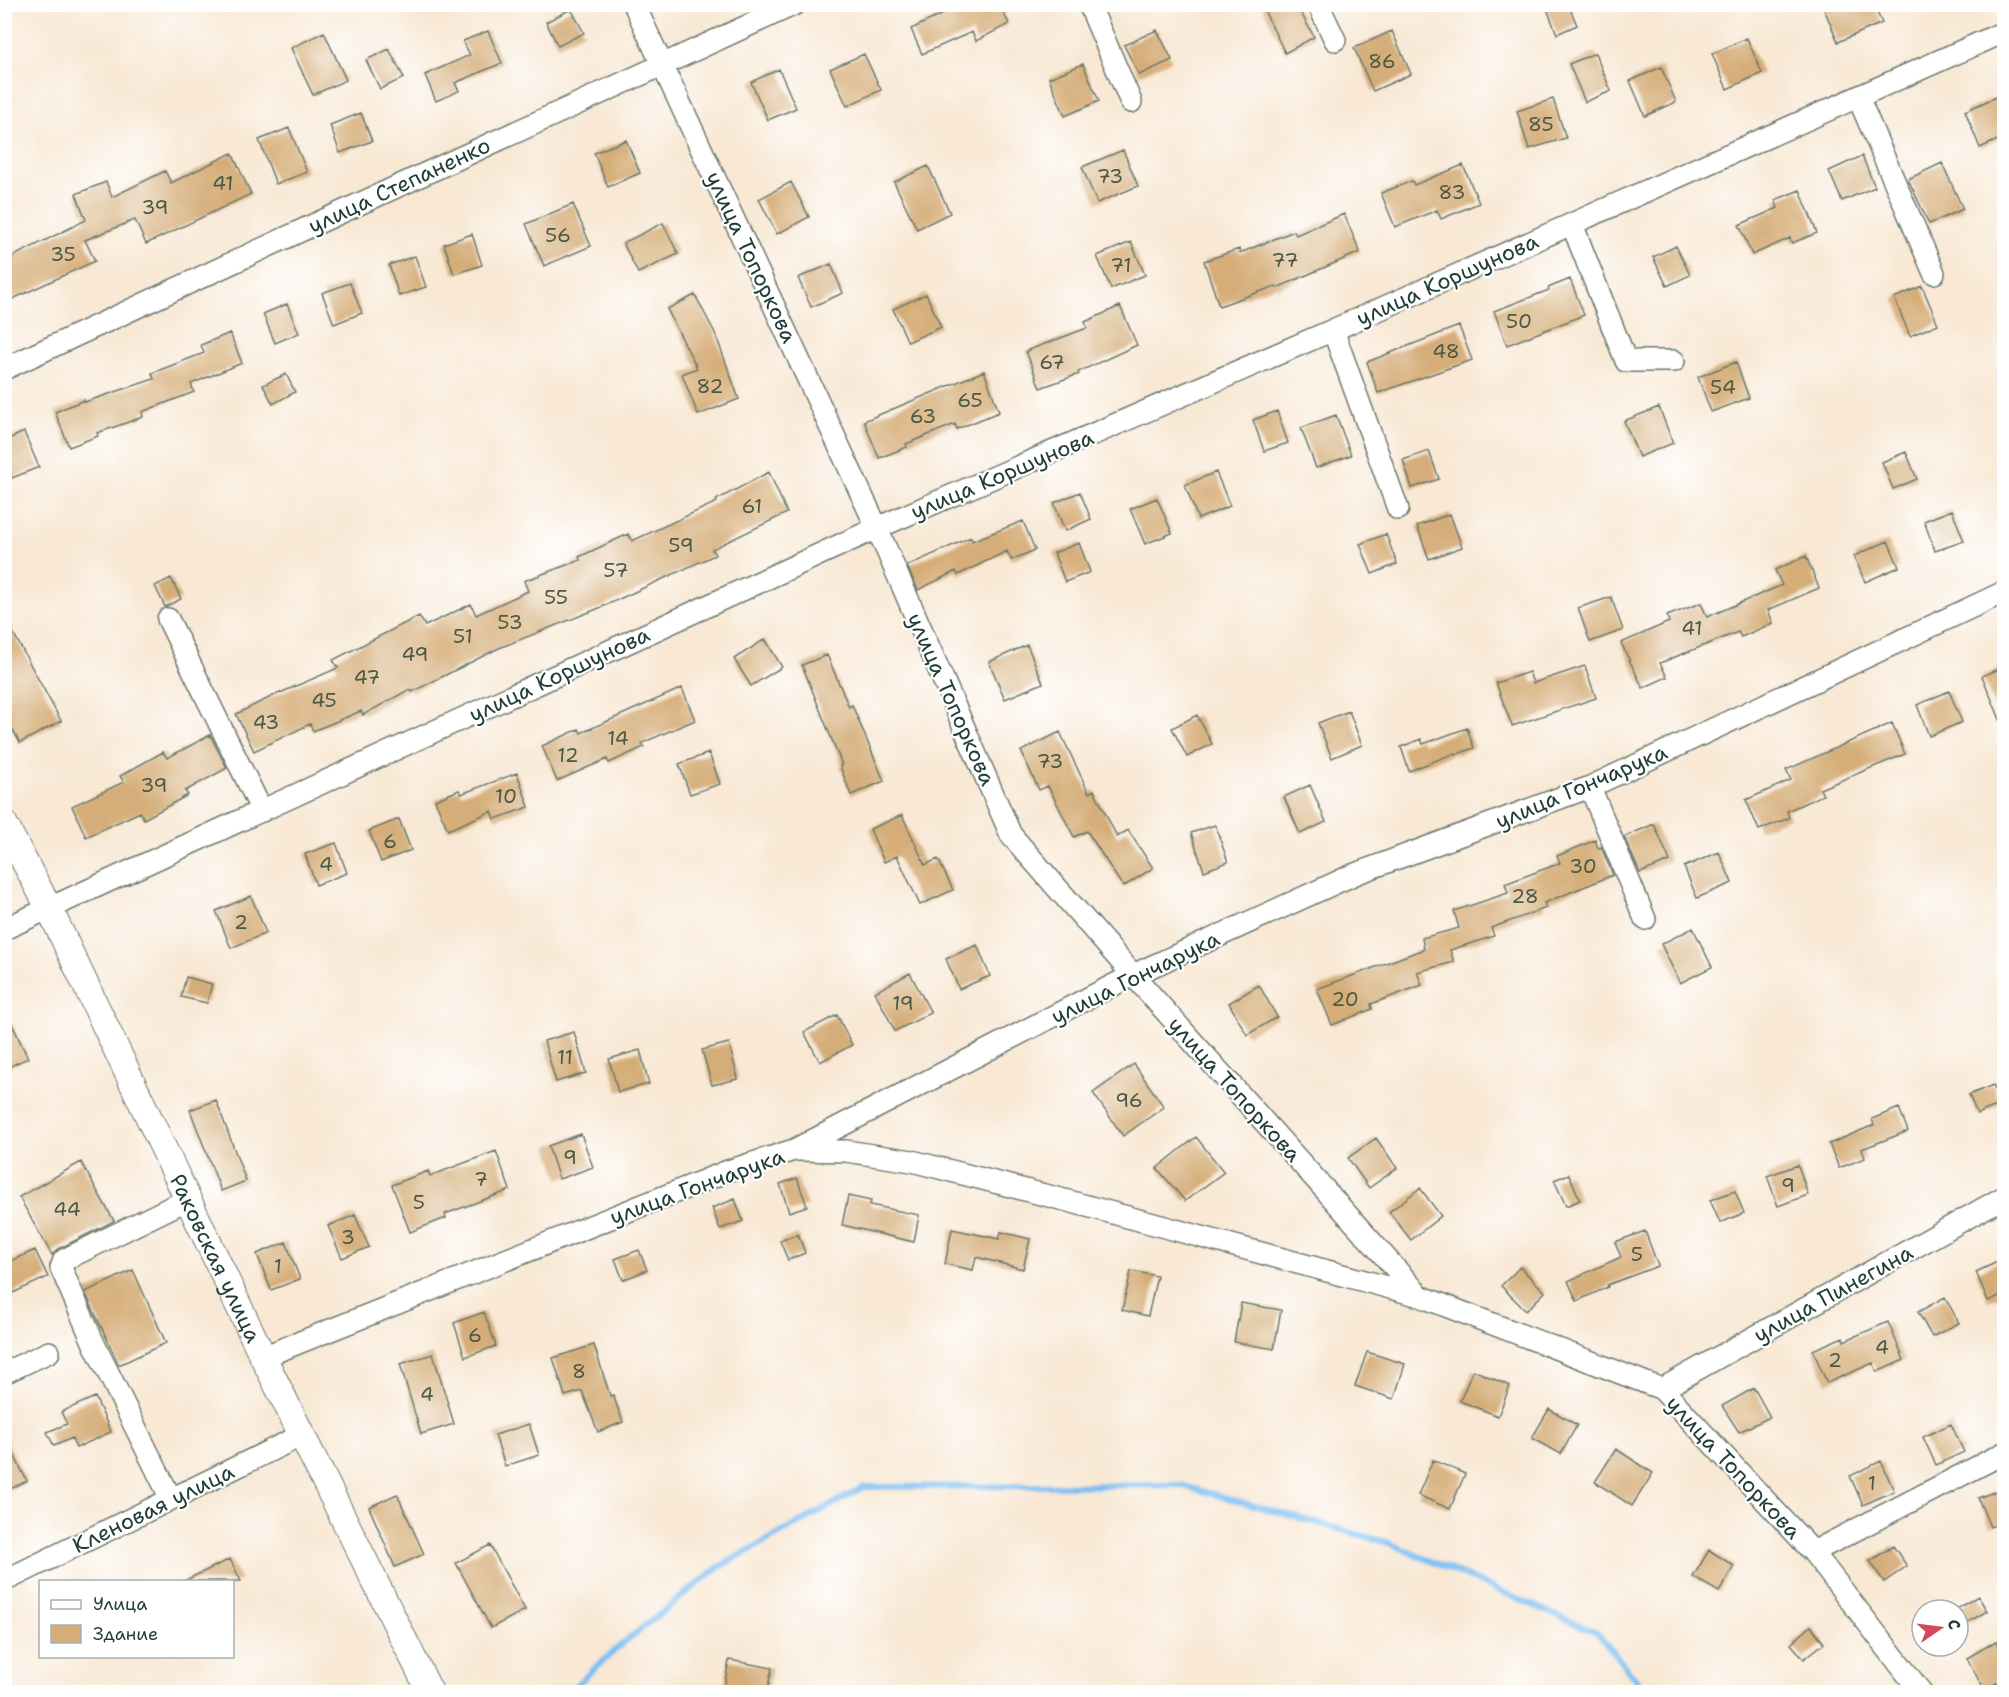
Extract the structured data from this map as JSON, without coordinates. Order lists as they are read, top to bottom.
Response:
{
  "streets": {
    "main road": ["Раковская улица"],
    "street": [
      "улица Степаненко",
      "улица Топоркова",
      "улица Коршунова",
      "улица Гончарука",
      "улица Пинегина",
      "Кленовая улица"
    ]
  },
  "crossings": [
    ["улица Степаненко", "улица Топоркова"],
    ["улица Топоркова", "улица Коршунова"],
    ["улица Топоркова", "улица Гончарука"],
    ["улица Топоркова", "улица Пинегина"],
    ["улица Коршунова", "Раковская улица"],
    ["улица Гончарука", "Раковская улица"],
    ["Раковская улица", "Кленовая улица"]
  ],
  "house_numbers": [
    "86",
    "85",
    "73",
    "41",
    "83",
    "39",
    "56",
    "35",
    "77",
    "71",
    "50",
    "48",
    "67",
    "82",
    "54",
    "65",
    "63",
    "61",
    "59",
    "57",
    "55",
    "53",
    "41",
    "51",
    "49",
    "47",
    "45",
    "43",
    "14",
    "12",
    "73",
    "39",
    "10",
    "6",
    "4",
    "30",
    "28",
    "2",
    "20",
    "19",
    "11",
    "96",
    "9",
    "7",
    "9",
    "5",
    "44",
    "3",
    "5",
    "1",
    "6",
    "4",
    "2",
    "8",
    "4",
    "1"
  ],
  "legend": ["Улица", "Здание"],
  "north": "right"
}
